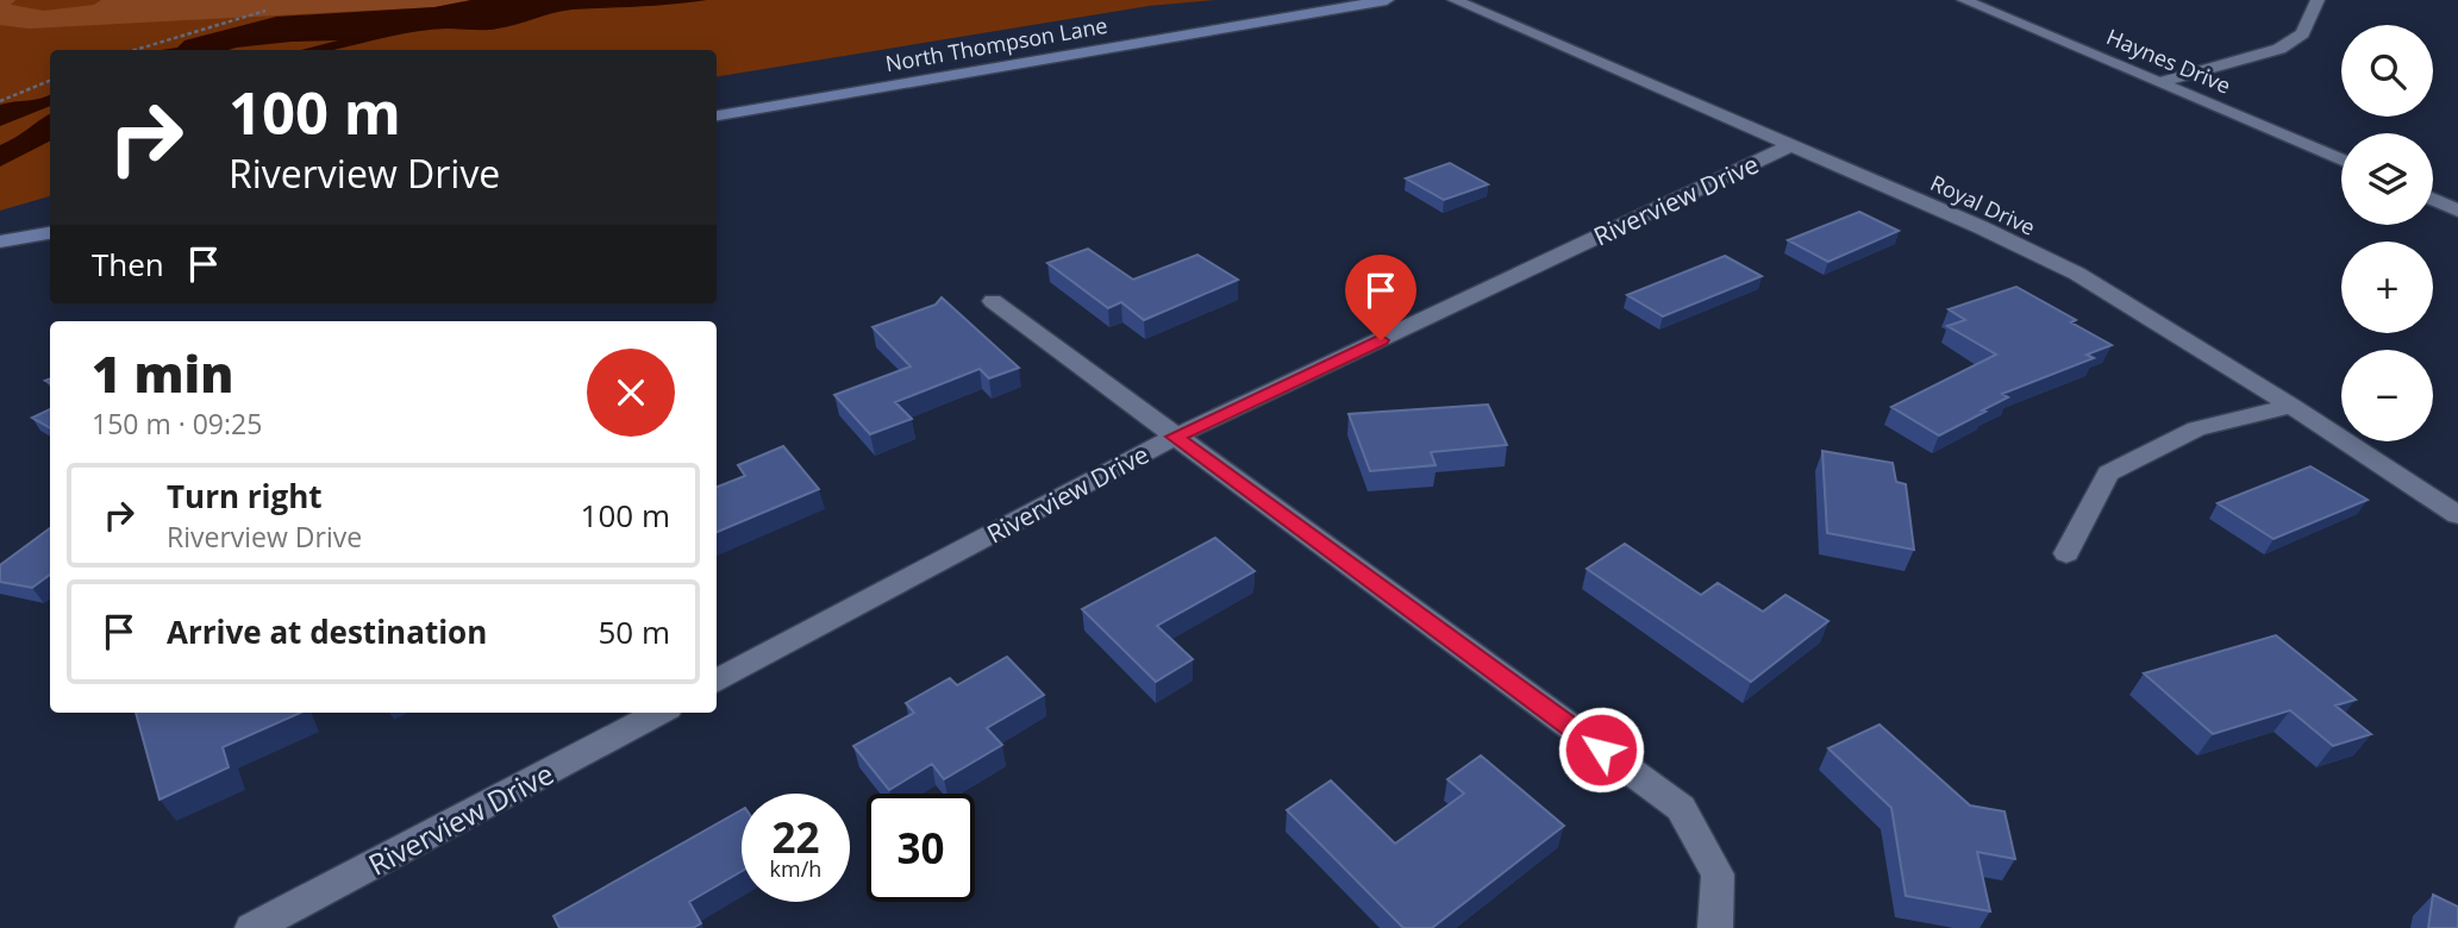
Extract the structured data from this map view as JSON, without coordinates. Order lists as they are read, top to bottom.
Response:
{
  "streets": {
    "main road": ["North Thompson Lane"],
    "street": ["Haynes Drive", "Riverview Drive", "Royal Drive"]
  },
  "crossings": [
    ["Riverview Drive", "Royal Drive"]
  ],
  "page": {
    "map_buttons": ["+", "−"],
    "turn": ["100 m", "Riverview Drive"],
    "then": "Then",
    "heading": ["1 min", "150 m · 09:25"],
    "list": [
      {
        "name": "Turn right",
        "note": "Riverview Drive",
        "value": "100 m"
      },
      {
        "name": "Arrive at destination",
        "value": "50 m"
      }
    ],
    "speed": "22 km/h",
    "limit": "30"
  }
}
